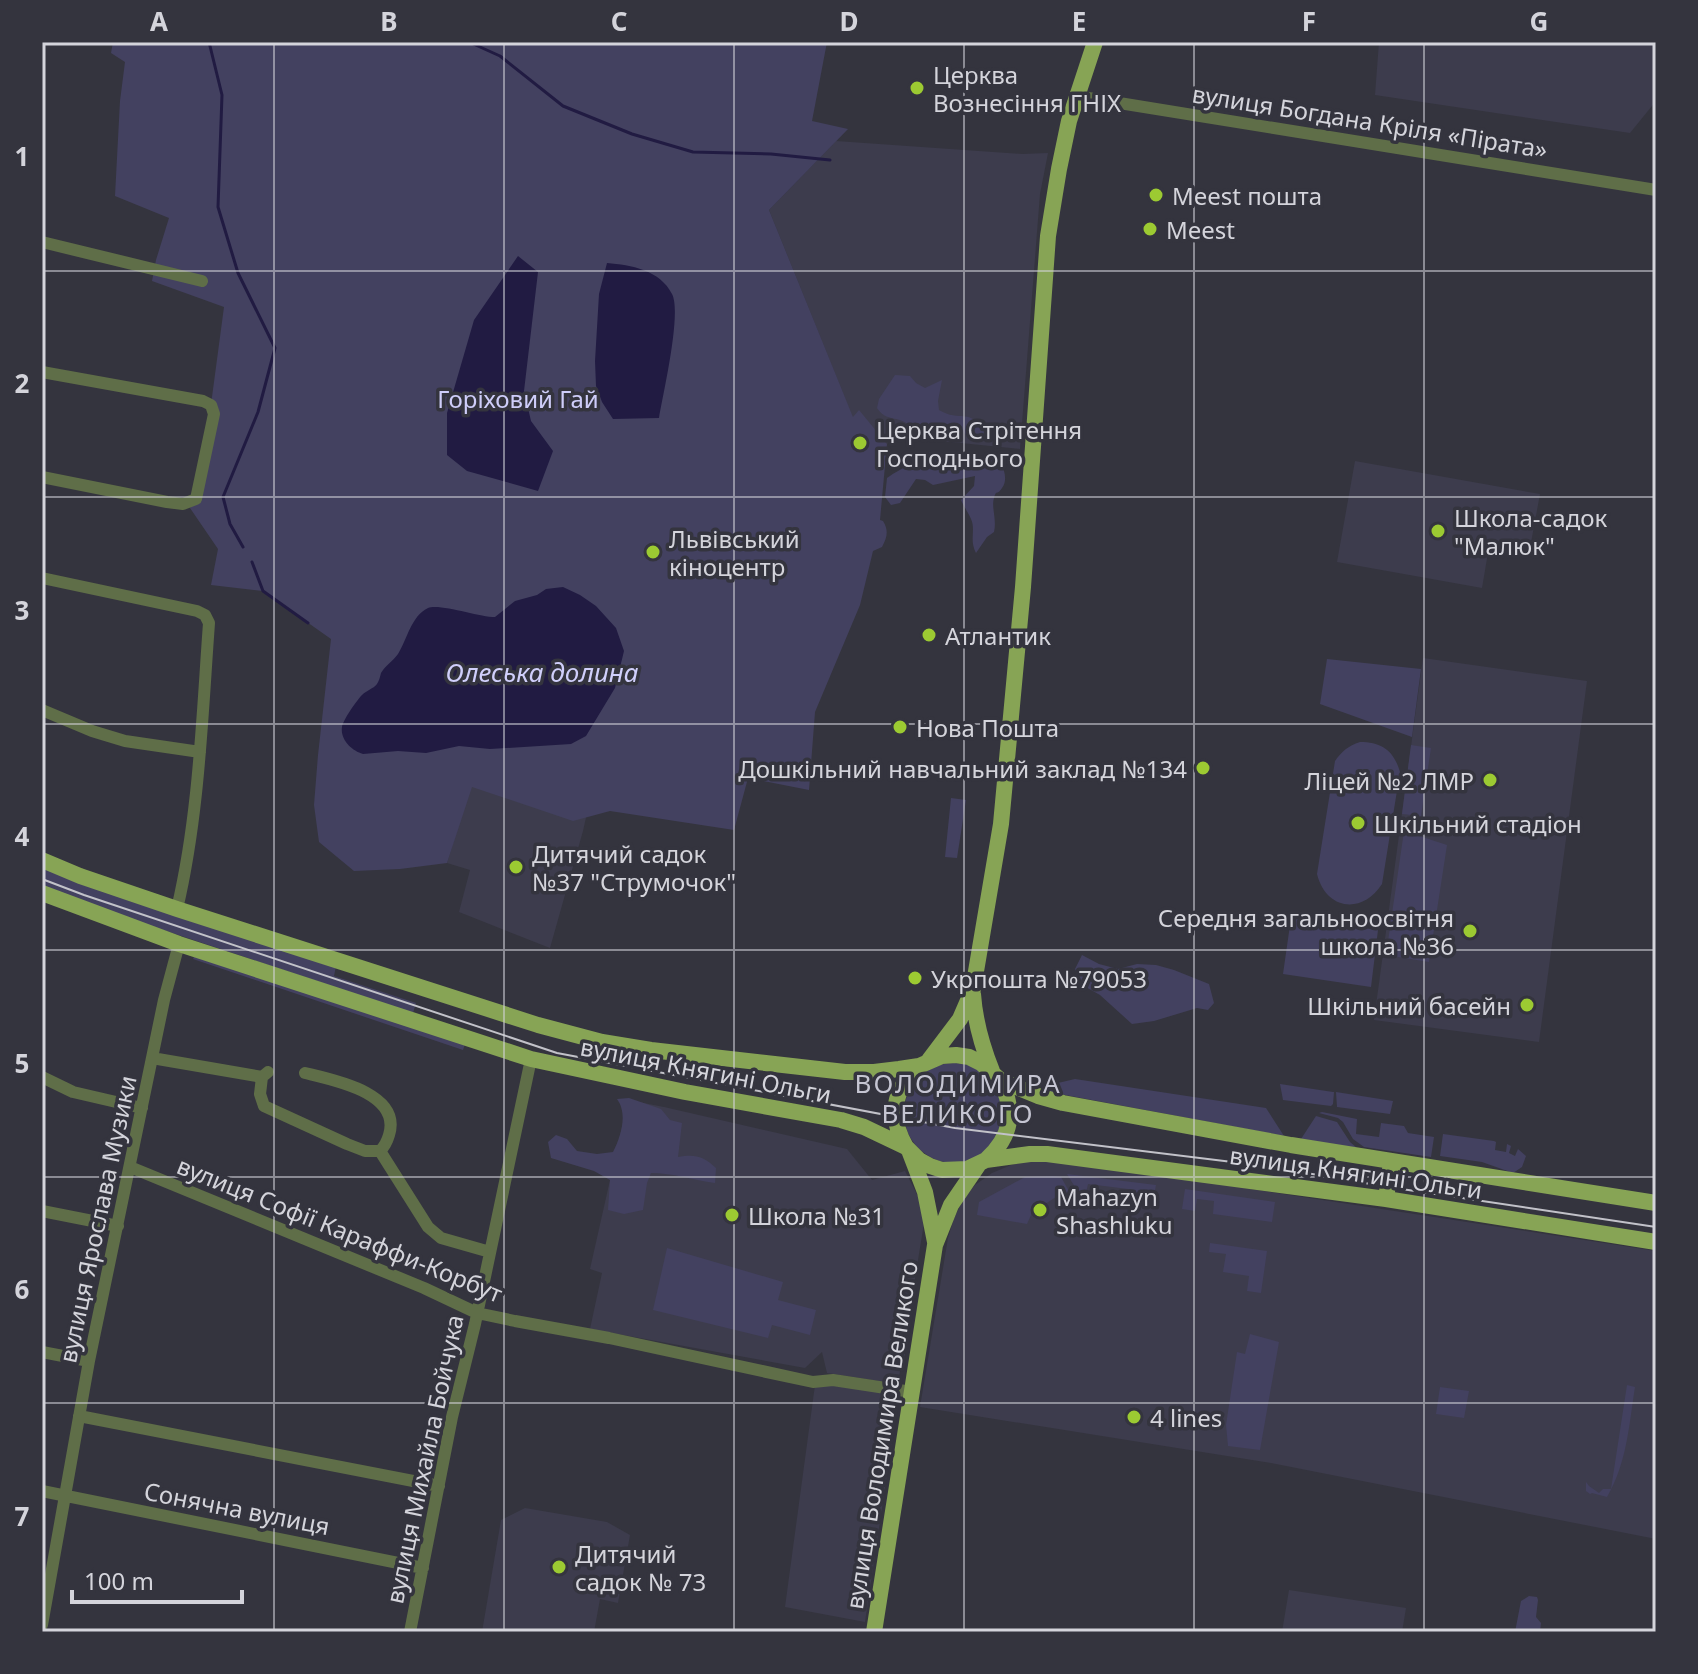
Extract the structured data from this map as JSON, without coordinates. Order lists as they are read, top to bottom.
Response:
{
  "streets": {
    "main road": ["вулиця Княгині Ольги", "вулиця Володимира Великого"],
    "street": [
      "вулиця Богдана Кріля «Пірата»",
      "вулиця Ярослава Музики",
      "вулиця Софії Караффи-Корбут",
      "вулиця Михайла Бойчука",
      "Сонячна вулиця"
    ]
  },
  "crossings": [
    ["вулиця Богдана Кріля «Пірата»", "вулиця Володимира Великого"],
    ["вулиця Княгині Ольги", "вулиця Ярослава Музики"],
    ["вулиця Княгині Ольги", "вулиця Володимира Великого"],
    ["вулиця Княгині Ольги", "вулиця Михайла Бойчука"],
    ["вулиця Ярослава Музики", "вулиця Софії Караффи-Корбут"],
    ["вулиця Ярослава Музики", "Сонячна вулиця"],
    ["вулиця Софії Караффи-Корбут", "вулиця Володимира Великого"],
    ["вулиця Софії Караффи-Корбут", "вулиця Михайла Бойчука"],
    ["вулиця Михайла Бойчука", "Сонячна вулиця"]
  ],
  "districts": ["ВОЛОДИМИРА ВЕЛИКОГО"],
  "water": ["Олеська долина"],
  "parks": ["Горіховий Гай"],
  "places": [
    "Церква Вознесіння ГНІХ",
    "Meest пошта",
    "Meest",
    "Церква Стрітення Господнього",
    "Школа-садок \"Малюк\"",
    "Львівський кіноцентр",
    "Атлантик",
    "Нова Пошта",
    "Дошкільний навчальний заклад №134",
    "Ліцей №2 ЛМР",
    "Шкільний стадіон",
    "Дитячий садок №37 \"Струмочок\"",
    "Середня загальноосвітня школа №36",
    "Укрпошта №79053",
    "Шкільний басейн",
    "Mahazyn Shashluku",
    "Школа №31",
    "4 lines",
    "Дитячий садок № 73"
  ],
  "scale_bar": "100 m",
  "grid": {
    "columns": [
      "A",
      "B",
      "C",
      "D",
      "E",
      "F",
      "G"
    ],
    "rows": [
      "1",
      "2",
      "3",
      "4",
      "5",
      "6",
      "7"
    ]
  }
}
